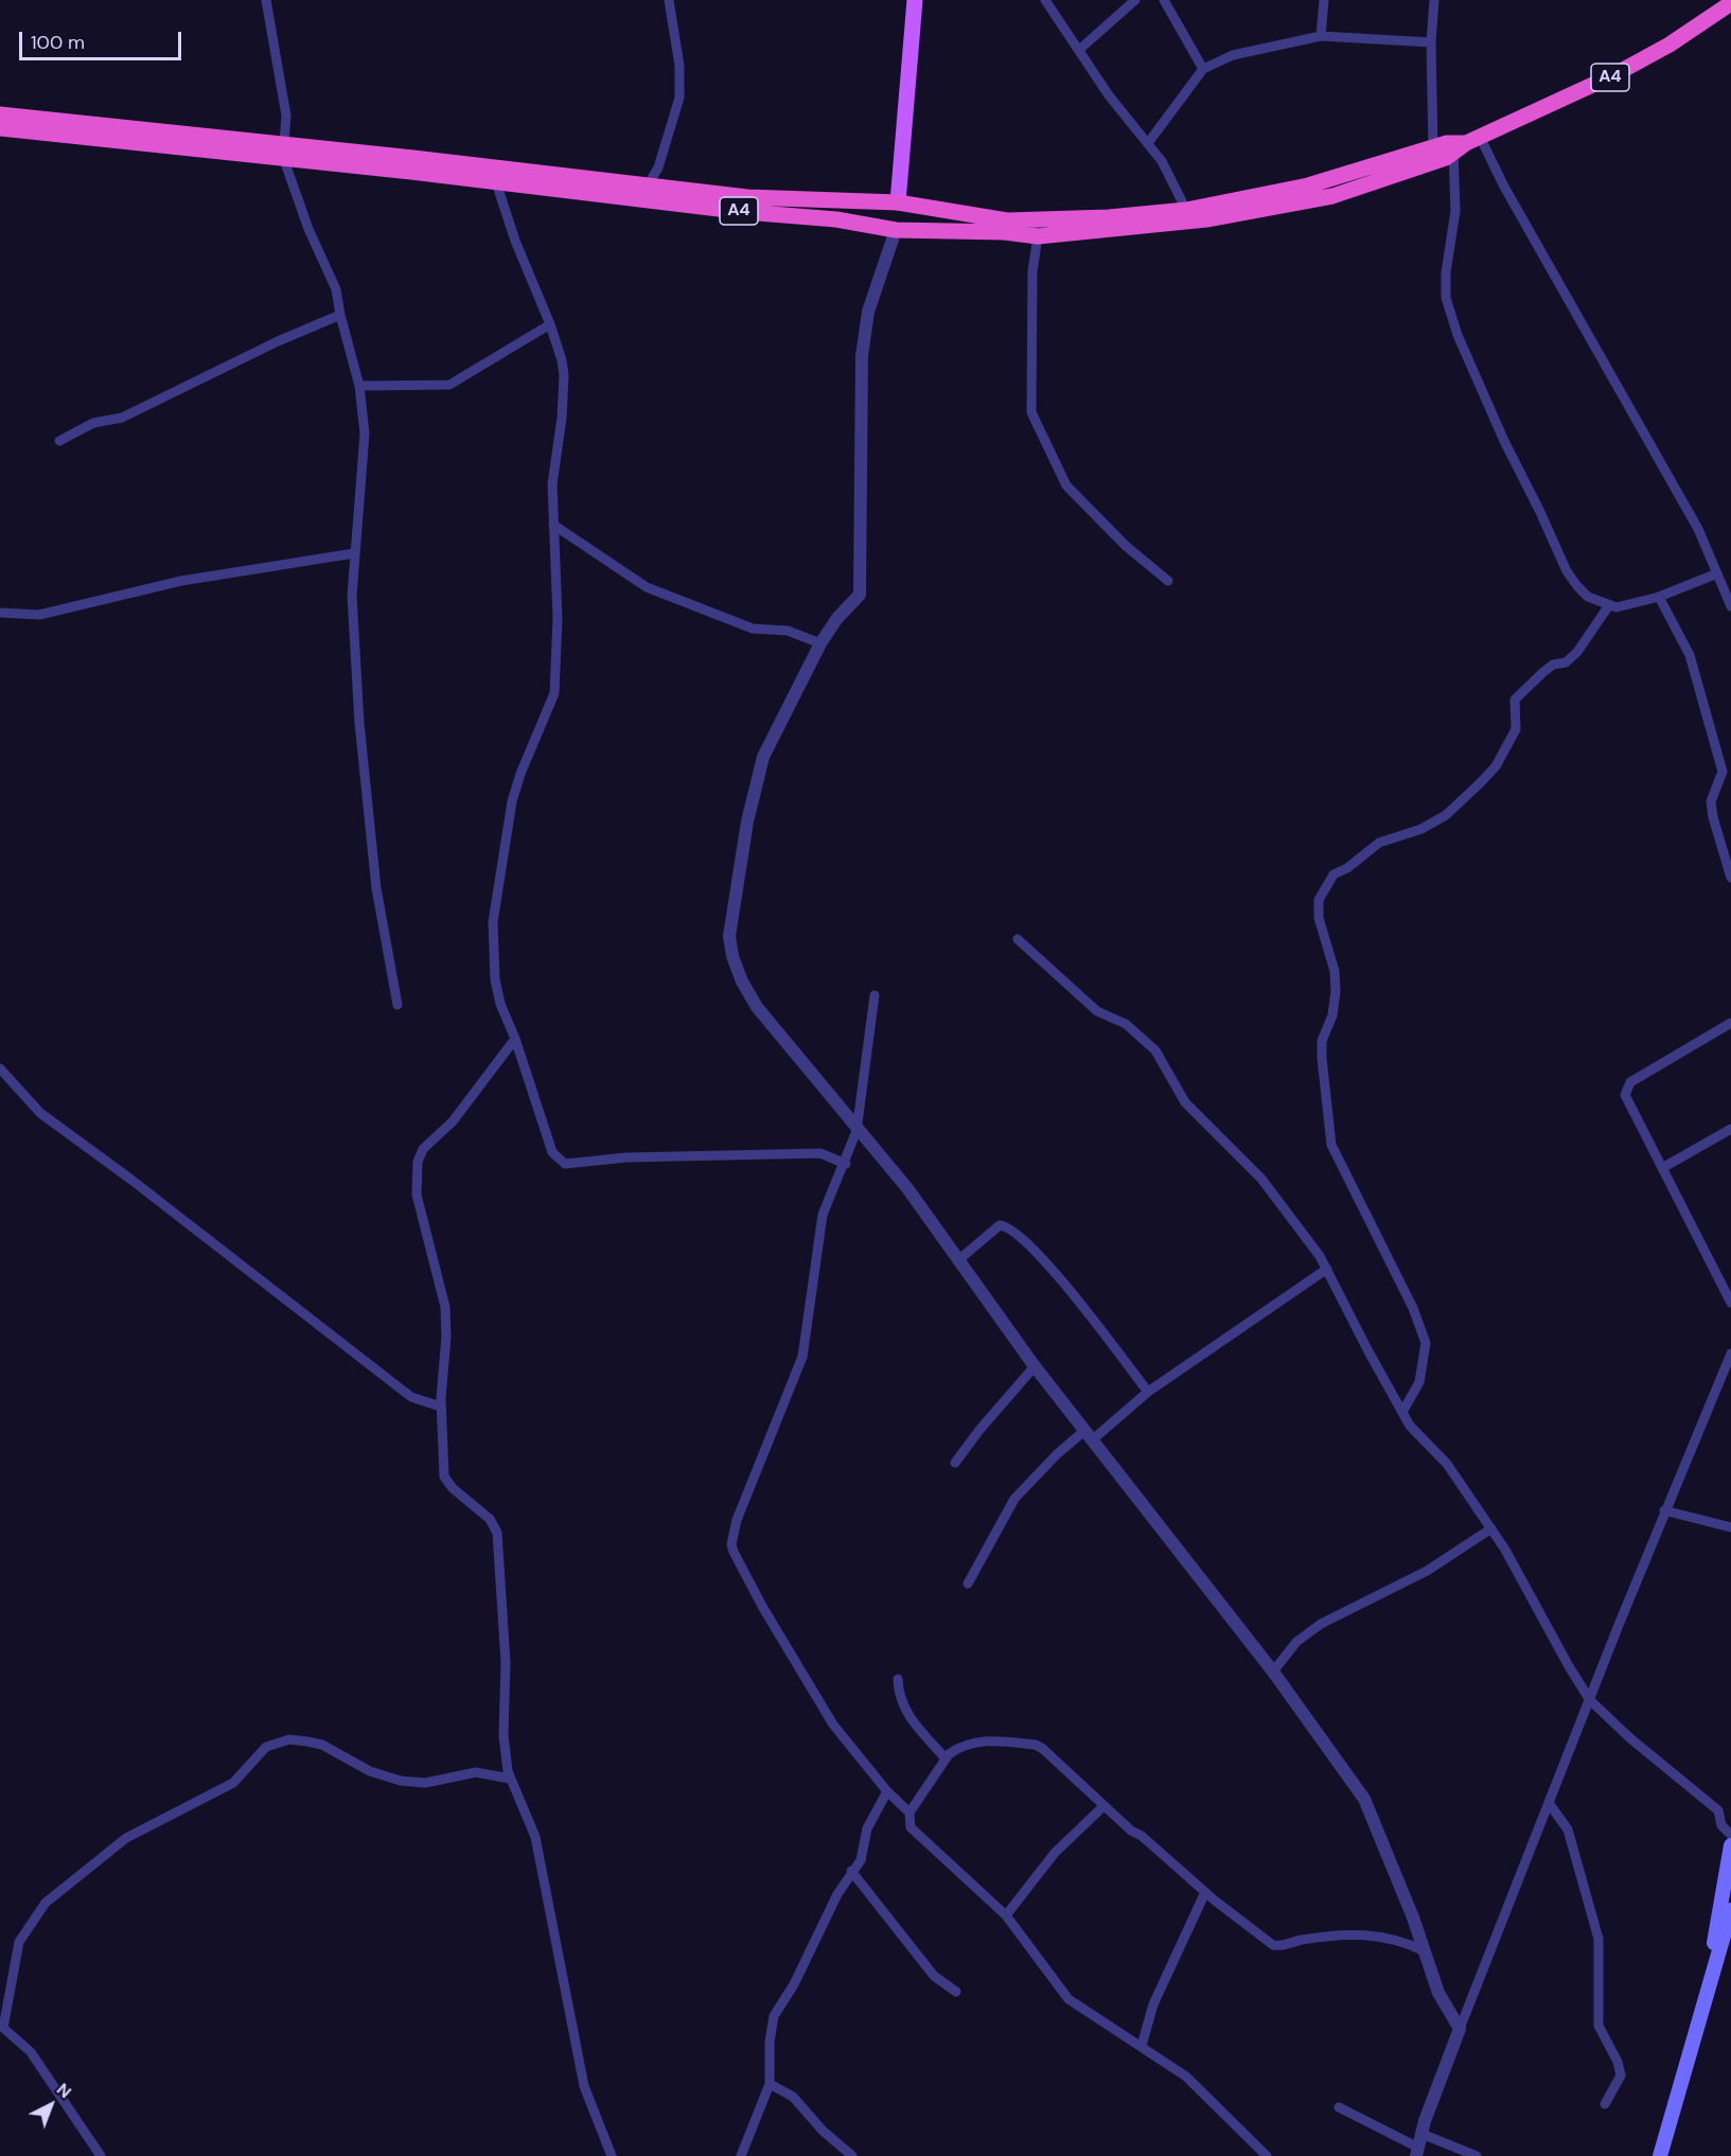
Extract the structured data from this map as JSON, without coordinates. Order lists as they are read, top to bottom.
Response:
{
  "streets": {
    "highway": ["A4"]
  },
  "scale_bar": "100 m",
  "north": "top right"
}
